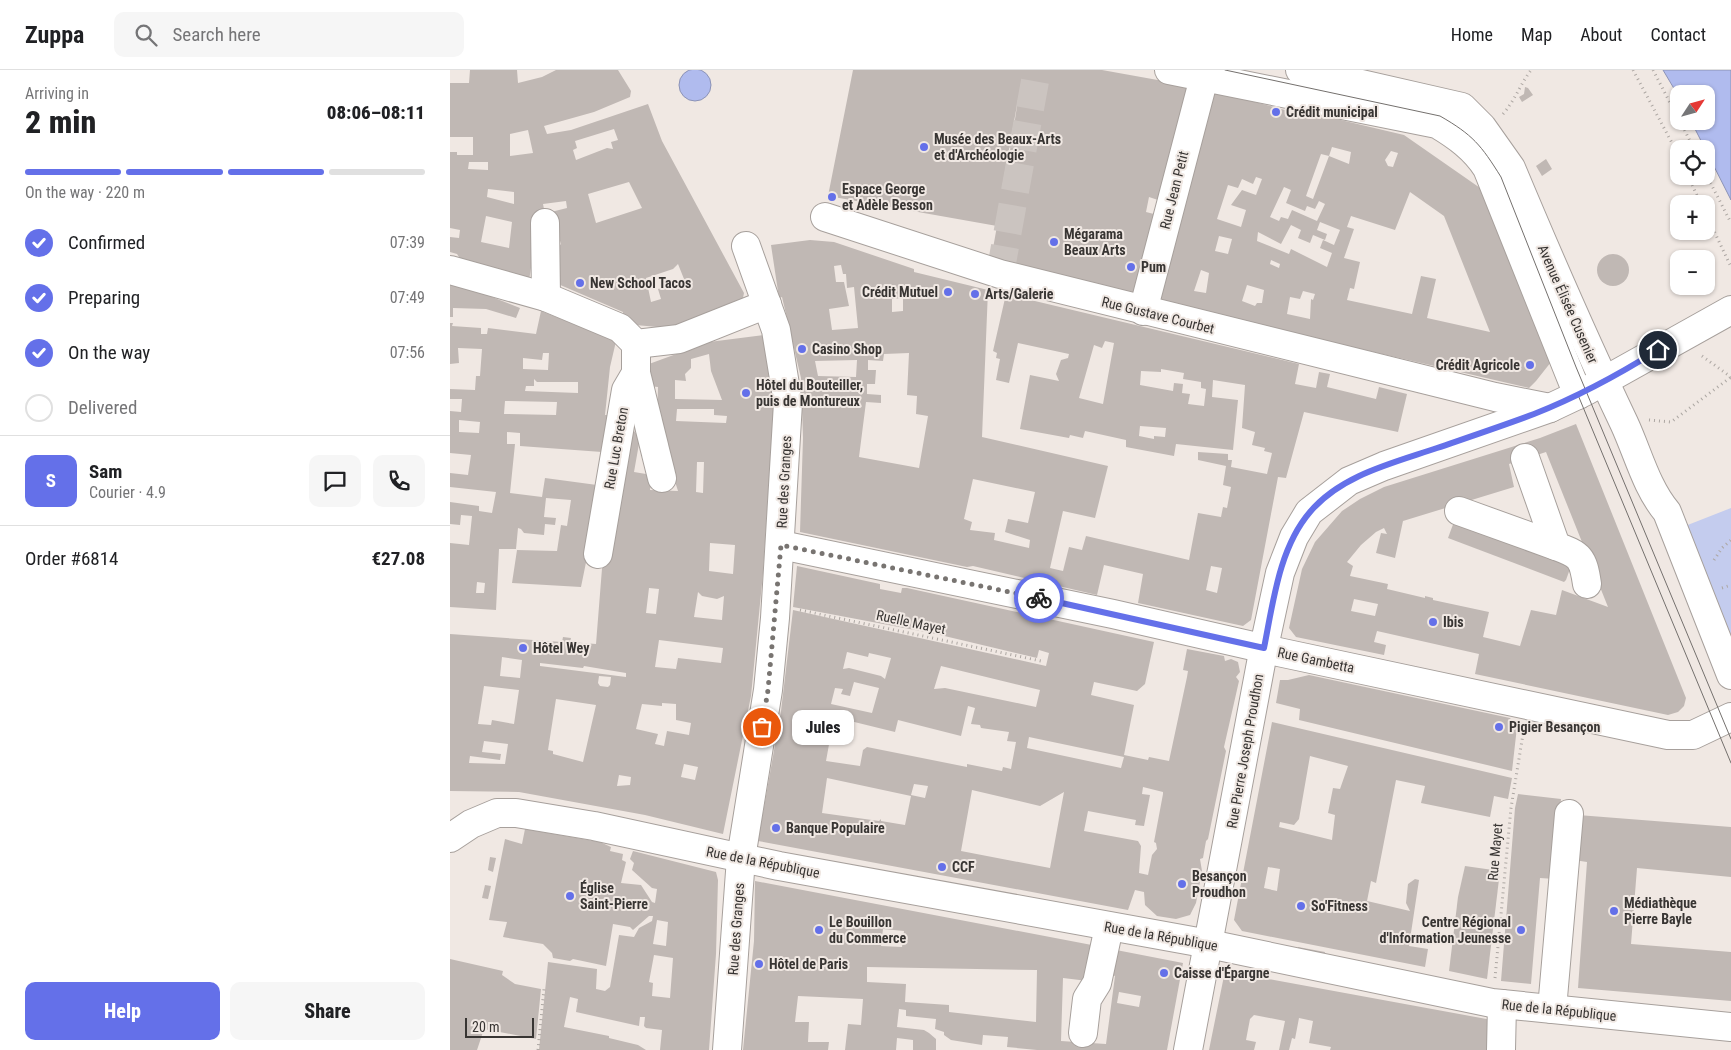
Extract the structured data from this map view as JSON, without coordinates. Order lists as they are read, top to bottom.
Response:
{
  "streets": {
    "street": [
      "Rue Jean Petit",
      "Avenue Élisée Cusenier",
      "Rue Gustave Courbet",
      "Rue Luc Breton",
      "Rue des Granges",
      "Rue Gambetta",
      "Rue Pierre Joseph Proudhon",
      "Rue de la République"
    ],
    "path": ["Ruelle Mayet", "Rue Mayet"]
  },
  "crossings": [
    ["Rue Jean Petit", "Rue Gustave Courbet"],
    ["Avenue Élisée Cusenier", "Rue Pierre Joseph Proudhon"],
    ["Rue Gustave Courbet", "Rue Pierre Joseph Proudhon"],
    ["Rue des Granges", "Ruelle Mayet"],
    ["Rue des Granges", "Rue Gambetta"],
    ["Rue des Granges", "Rue de la République"],
    ["Rue Gambetta", "Rue Pierre Joseph Proudhon"],
    ["Rue Gambetta", "Rue Mayet"],
    ["Rue Pierre Joseph Proudhon", "Rue de la République"],
    ["Rue Mayet", "Rue de la République"]
  ],
  "places": [
    "Crédit municipal",
    "Musée des Beaux-Arts et d'Archéologie",
    "Espace George et Adèle Besson",
    "Mégarama Beaux Arts",
    "Pum",
    "New School Tacos",
    "Crédit Mutuel",
    "Arts/Galerie",
    "Casino Shop",
    "Crédit Agricole",
    "Hôtel du Bouteiller, puis de Montureux",
    "Ibis",
    "Hôtel Wey",
    "Jules",
    "Pigier Besançon",
    "Banque Populaire",
    "CCF",
    "Besançon Proudhon",
    "Église Saint-Pierre",
    "So'Fitness",
    "Médiathèque Pierre Bayle",
    "Le Bouillon du Commerce",
    "Centre Régional d'Information Jeunesse",
    "Hôtel de Paris",
    "Caisse d'Épargne"
  ],
  "scale_bar": "20 m",
  "north": "top right",
  "page": {
    "header": "Zuppa",
    "search": "Search here",
    "nav": [
      "Home",
      "Map",
      "About",
      "Contact"
    ],
    "heading": ["2 min", "Arriving in", "08:06–08:11"],
    "panel": [
      "Sam",
      "Courier · 4.9",
      "Order #6814",
      "€27.08"
    ],
    "map_buttons": ["+", "−"],
    "bar": "On the way · 220 m",
    "list": [
      ["Confirmed", "07:39"],
      ["Preparing", "07:49"],
      ["On the way", "07:56"],
      "Delivered"
    ],
    "round": "S",
    "bubble": "Jules",
    "buttons": ["Help", "Share"],
    "scale": "20 m"
  }
}
